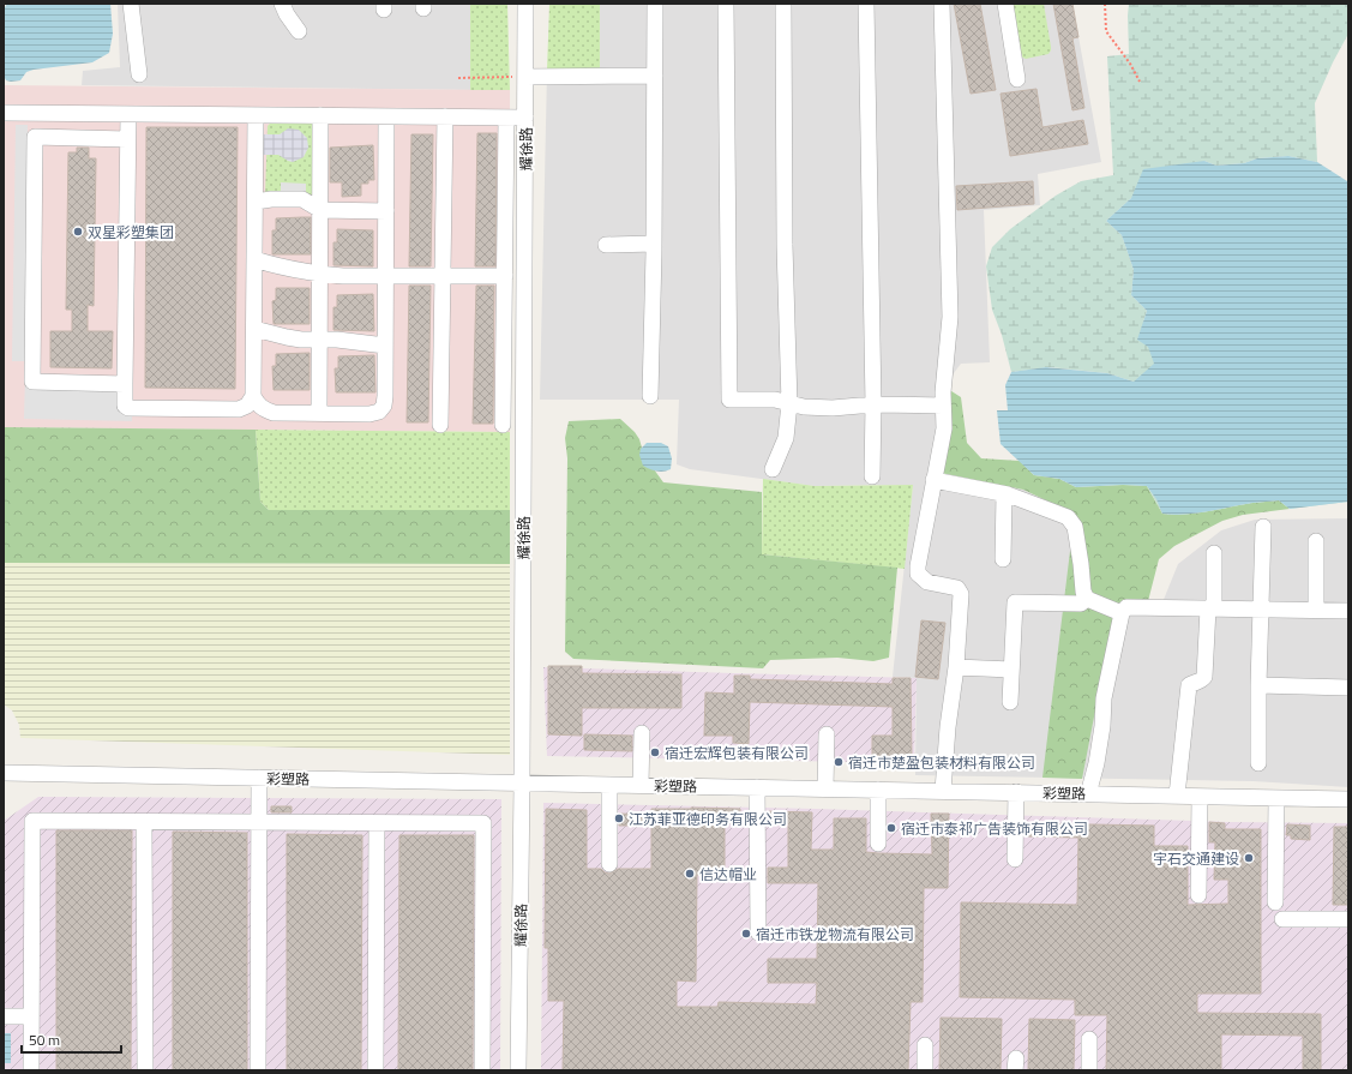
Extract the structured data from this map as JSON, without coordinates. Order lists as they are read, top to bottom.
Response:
{
  "streets": {
    "street": ["耀徐路", "彩塑路"]
  },
  "crossings": [
    ["耀徐路", "彩塑路"]
  ],
  "places": [
    "双星彩塑集团",
    "宿迁宏辉包装有限公司",
    "宿迁市楚盈包装材料有限公司",
    "江苏菲亚德印务有限公司",
    "宿迁市泰祁广告装饰有限公司",
    "宇石交通建设",
    "信达帽业",
    "宿迁市铁龙物流有限公司"
  ],
  "scale_bar": "50 m"
}
